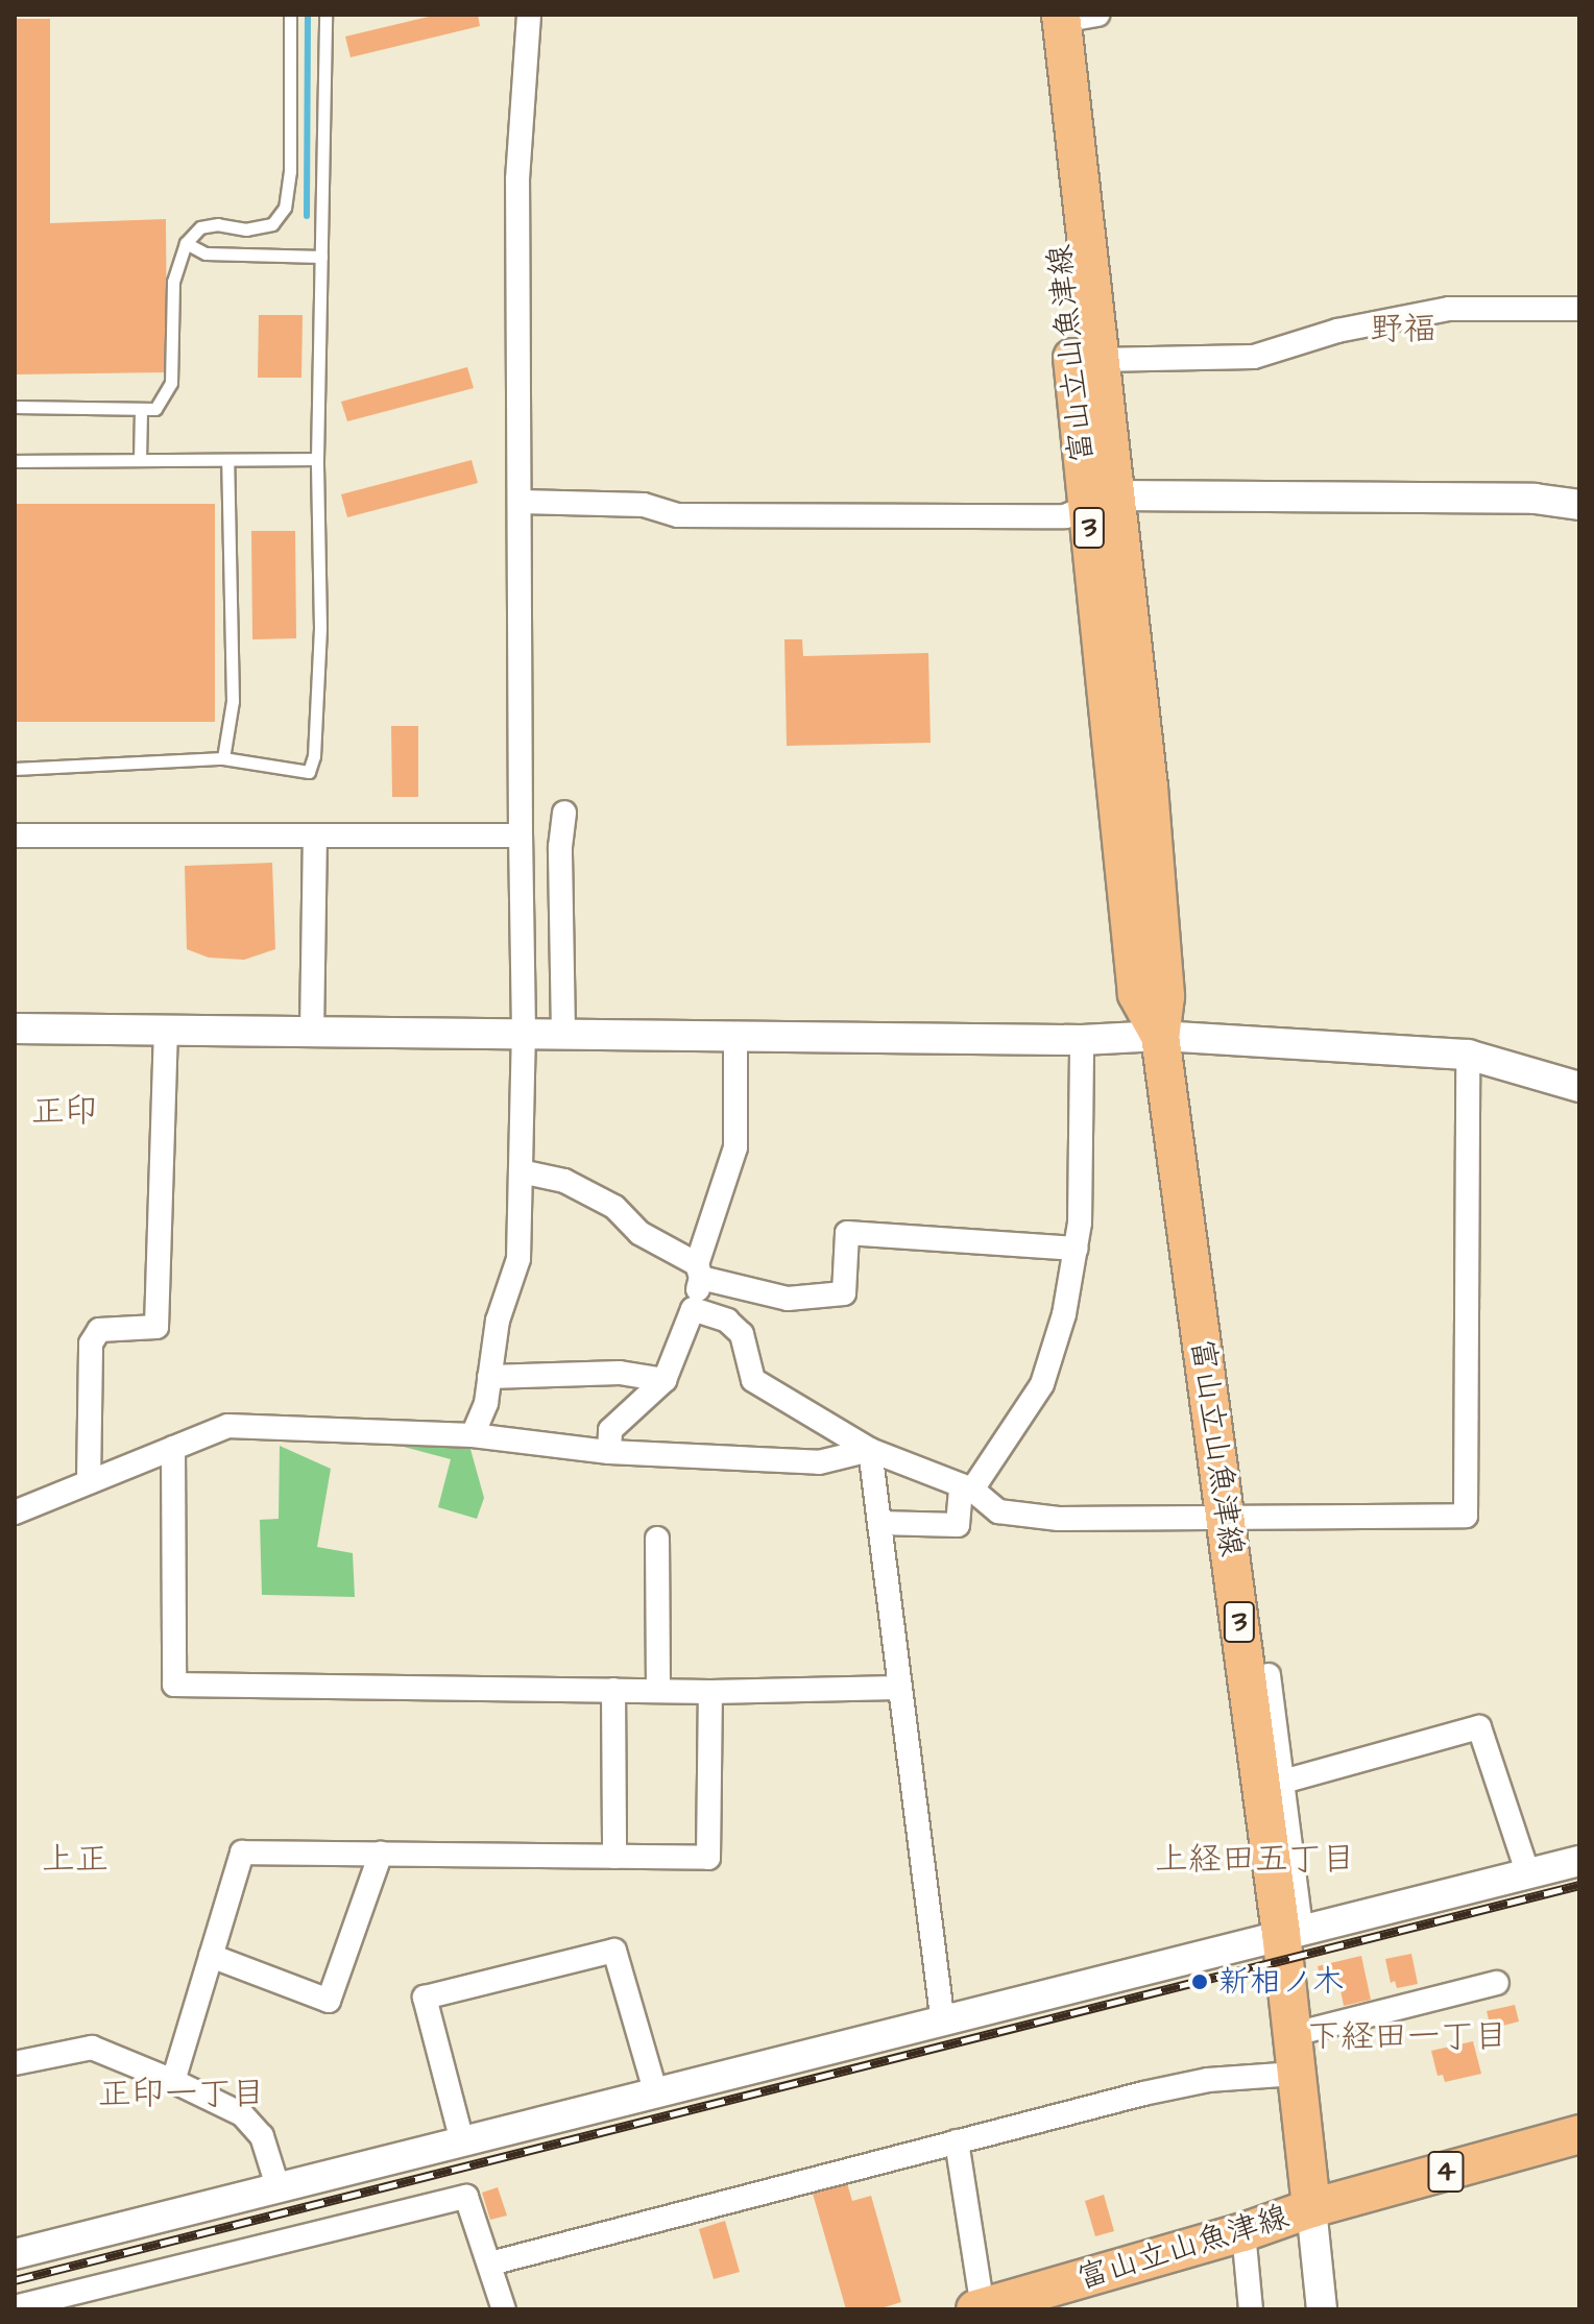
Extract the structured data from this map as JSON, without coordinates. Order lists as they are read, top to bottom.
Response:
{
  "streets": {
    "main road": ["富山立山魚津線", "3", "4"]
  },
  "crossings": [
    ["富山立山魚津線", "4"]
  ],
  "districts": [
    "野福",
    "正印",
    "上正",
    "上経田五丁目",
    "下経田一丁目",
    "正印一丁目"
  ],
  "places": ["新相ノ木"]
}
